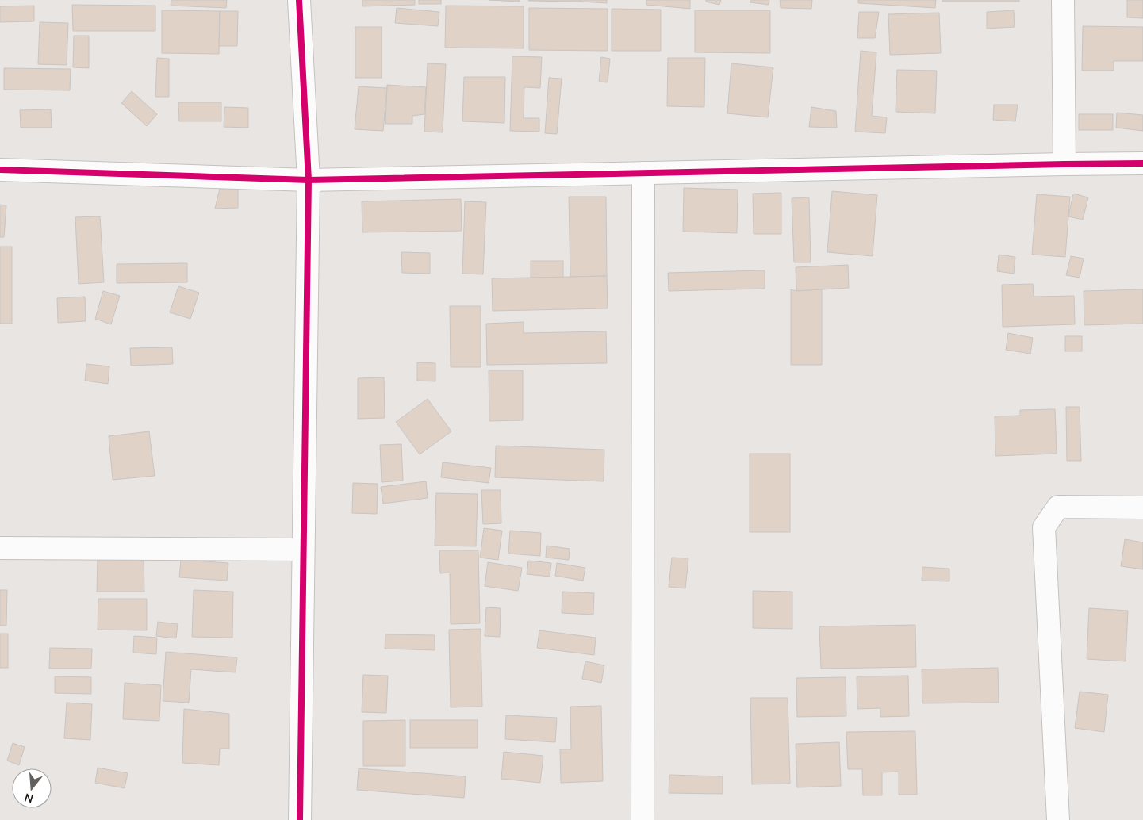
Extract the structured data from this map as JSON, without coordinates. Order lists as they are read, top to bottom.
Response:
{
  "north": "bottom"
}
